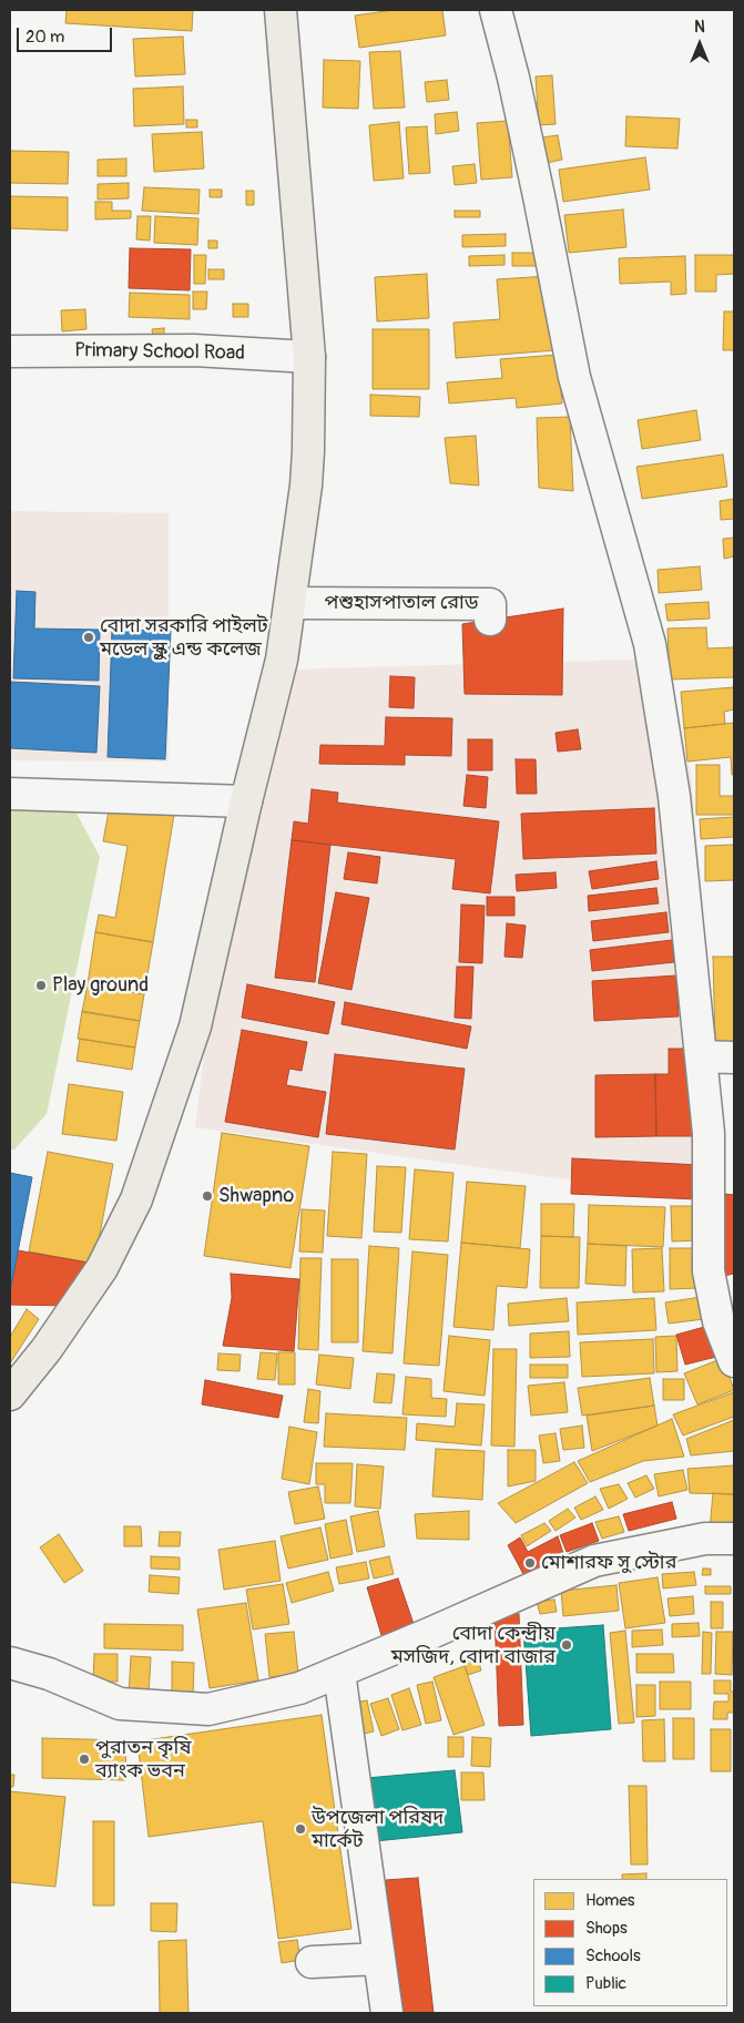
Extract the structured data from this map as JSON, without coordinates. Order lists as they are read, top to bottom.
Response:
{
  "streets": {
    "street": ["Primary School Road", "পশুহাসপাতাল রোড"]
  },
  "places": [
    "বোদা সরকারি পাইলট মডেল স্কুল এন্ড কলেজ",
    "Play ground",
    "Shwapno",
    "মোশারফ সু স্টোর",
    "বোদা কেন্দ্রীয় মসজিদ, বোদা বাজার",
    "পুরাতন কৃষি ব্যাংক ভবন",
    "উপজেলা পরিষদ মার্কেট"
  ],
  "legend": [
    "Homes",
    "Shops",
    "Schools",
    "Public"
  ],
  "scale_bar": "20 m",
  "north": "top"
}
